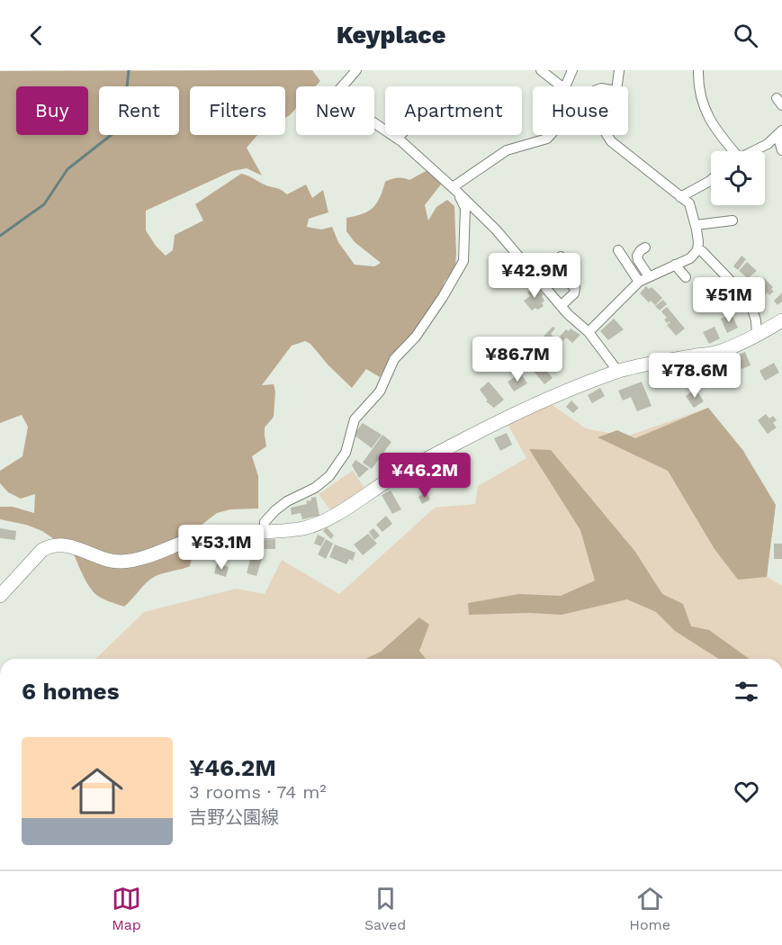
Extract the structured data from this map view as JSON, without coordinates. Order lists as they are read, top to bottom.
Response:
{
  "page": {
    "header": "Keyplace",
    "chip": [
      "Buy",
      "Rent",
      "Filters",
      "New",
      "Apartment",
      "House"
    ],
    "price": [
      "¥42.9M",
      "¥51M",
      "¥86.7M",
      "¥78.6M",
      "¥46.2M",
      "¥53.1M"
    ],
    "heading": "6 homes",
    "list": [
      {
        "name": "¥46.2M",
        "note": "3 rooms · 74 m² · 吉野公園線"
      }
    ],
    "tabs": ["Map", "Saved", "Home"]
  }
}
